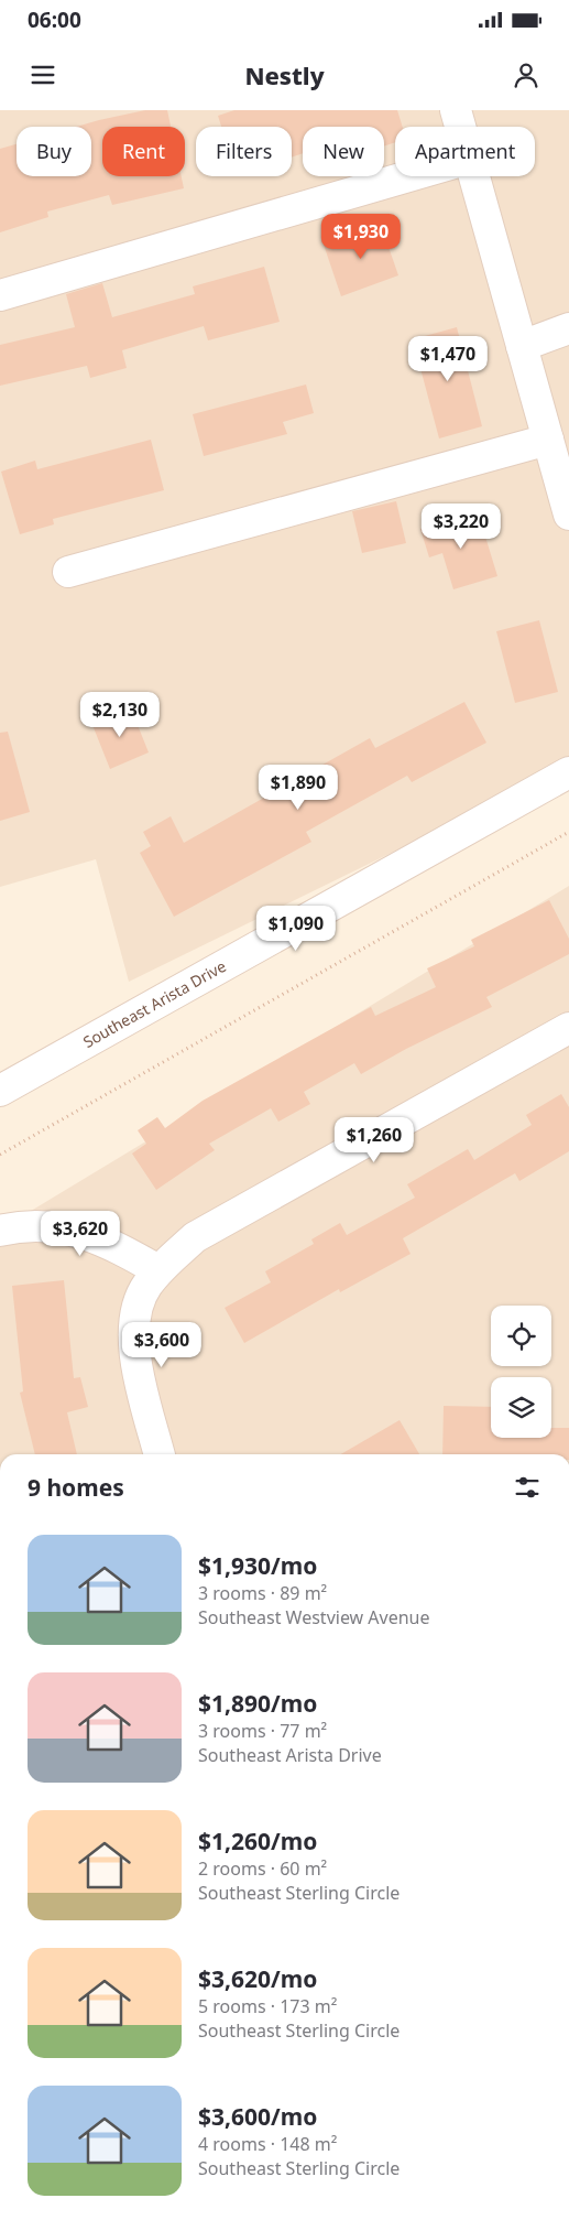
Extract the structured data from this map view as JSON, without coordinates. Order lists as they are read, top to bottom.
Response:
{
  "streets": {
    "street": ["Southeast Arista Drive"]
  },
  "page": {
    "status": "06:00",
    "header": "Nestly",
    "chip": [
      "Buy",
      "Rent",
      "Filters",
      "New",
      "Apartment"
    ],
    "price": [
      "$1,930",
      "$1,470",
      "$3,220",
      "$2,130",
      "$1,890",
      "$1,090",
      "$1,260",
      "$3,620",
      "$3,600"
    ],
    "heading": "9 homes",
    "list": [
      {
        "name": "$1,930/mo",
        "note": "3 rooms · 89 m² · Southeast Westview Avenue"
      },
      {
        "name": "$1,890/mo",
        "note": "3 rooms · 77 m² · Southeast Arista Drive"
      },
      {
        "name": "$1,260/mo",
        "note": "2 rooms · 60 m² · Southeast Sterling Circle"
      },
      {
        "name": "$3,620/mo",
        "note": "5 rooms · 173 m² · Southeast Sterling Circle"
      },
      {
        "name": "$3,600/mo",
        "note": "4 rooms · 148 m² · Southeast Sterling Circle"
      }
    ]
  }
}
